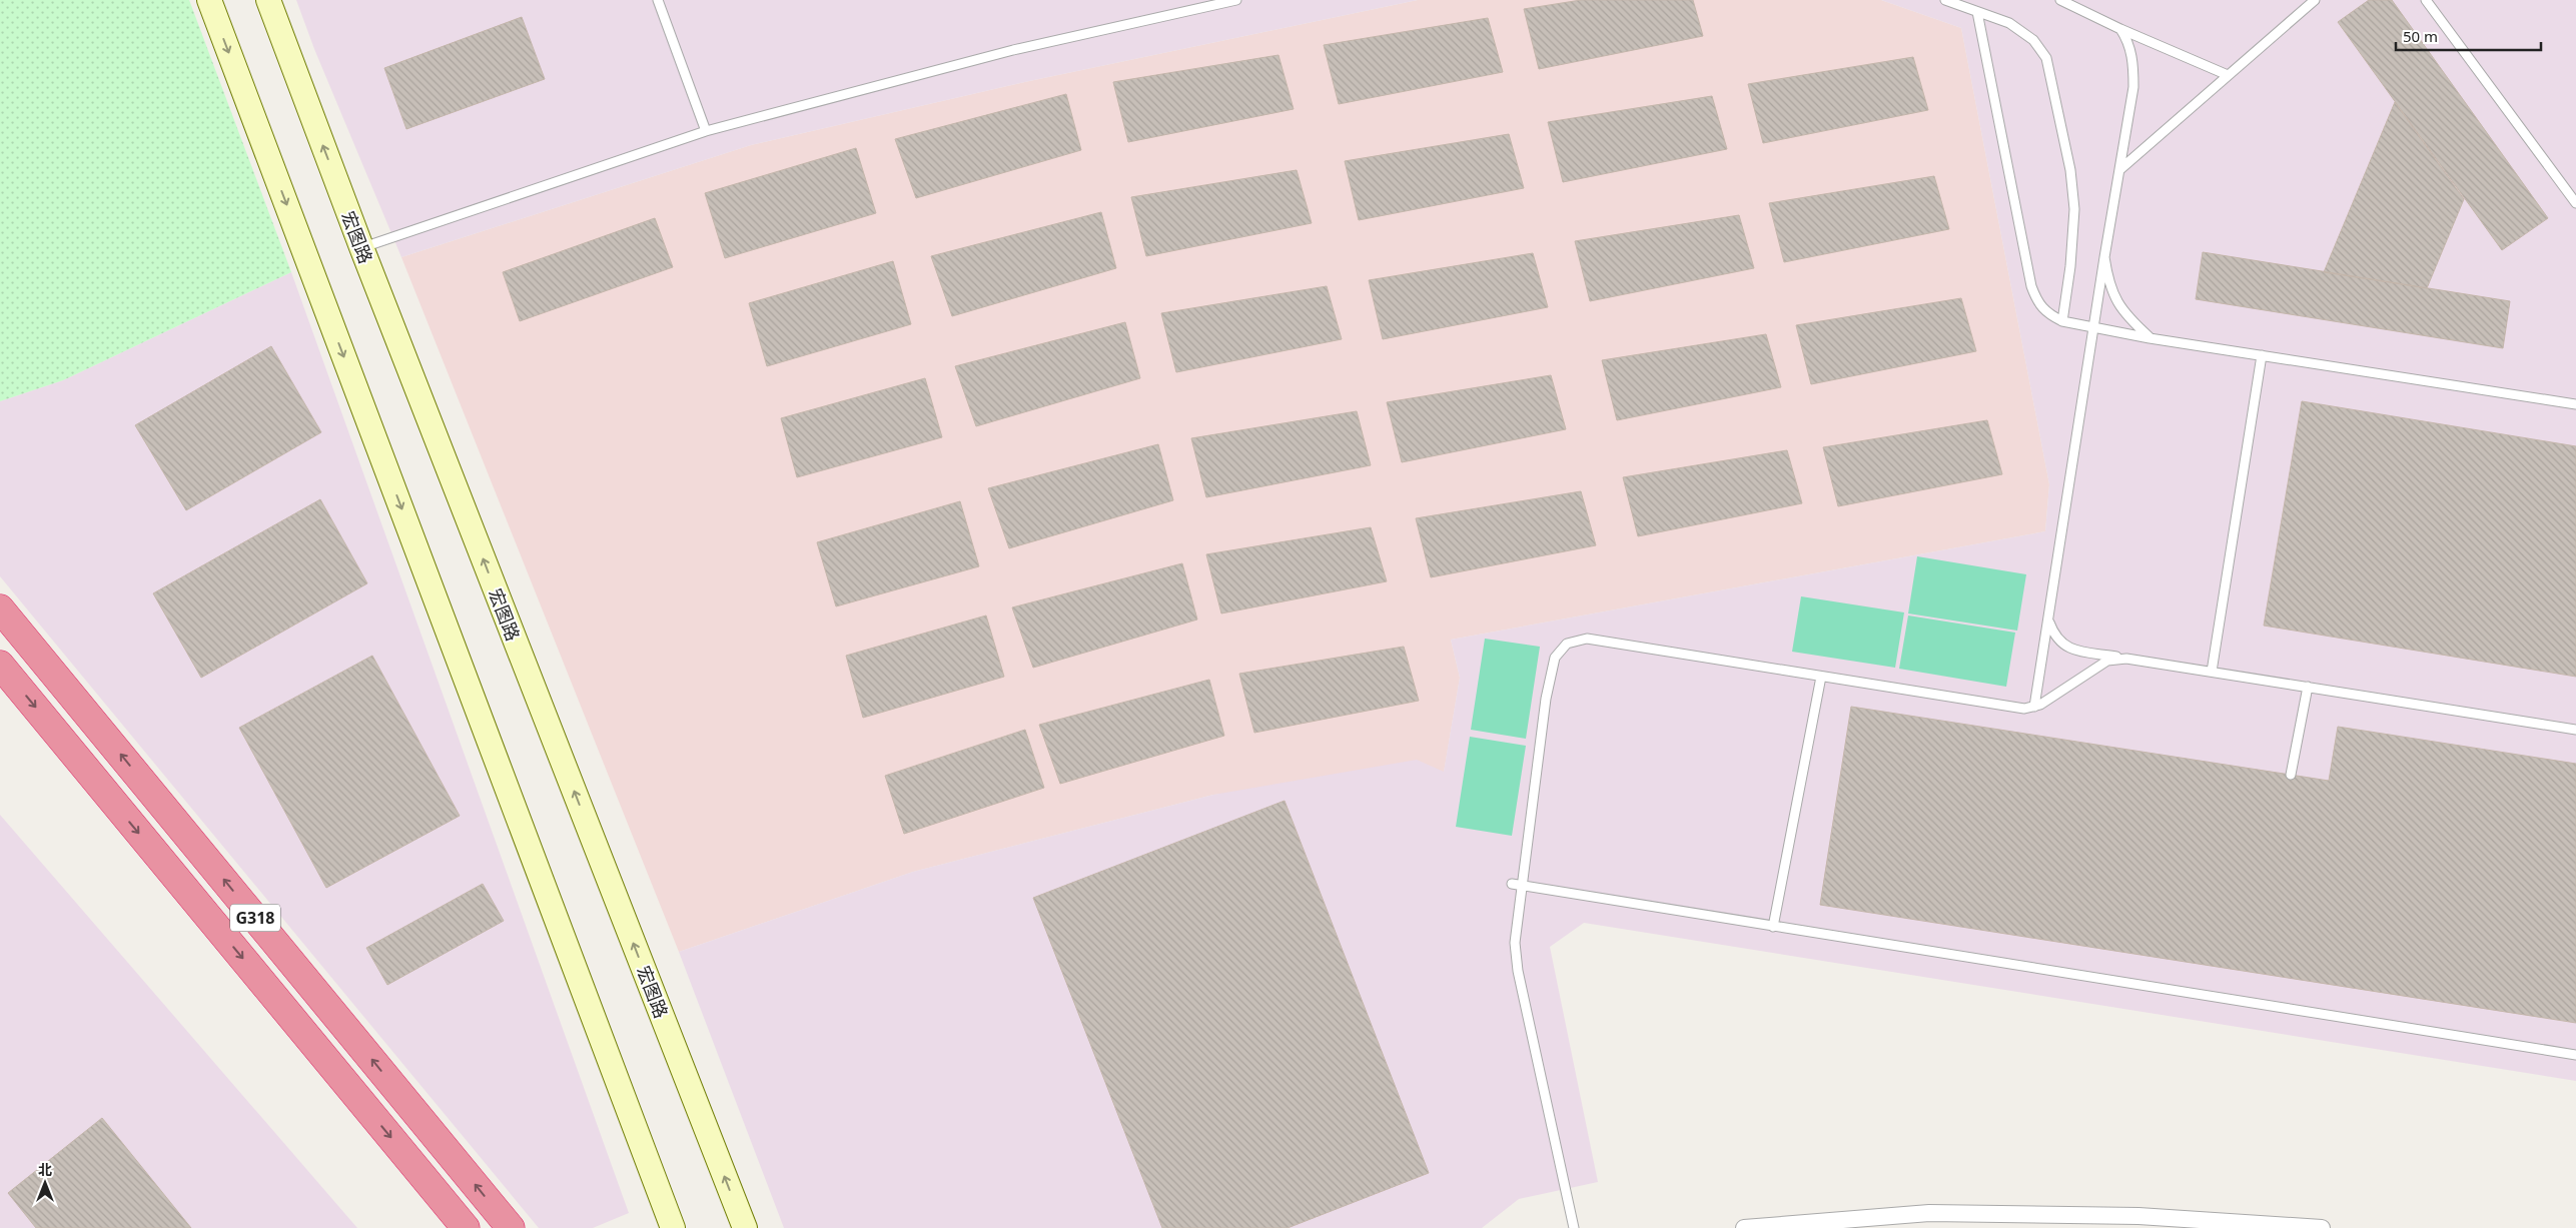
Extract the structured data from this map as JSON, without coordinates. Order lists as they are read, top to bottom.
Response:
{
  "streets": {
    "highway": ["G318"],
    "main road": ["宏图路"]
  },
  "scale_bar": "50 m",
  "north": "top"
}
